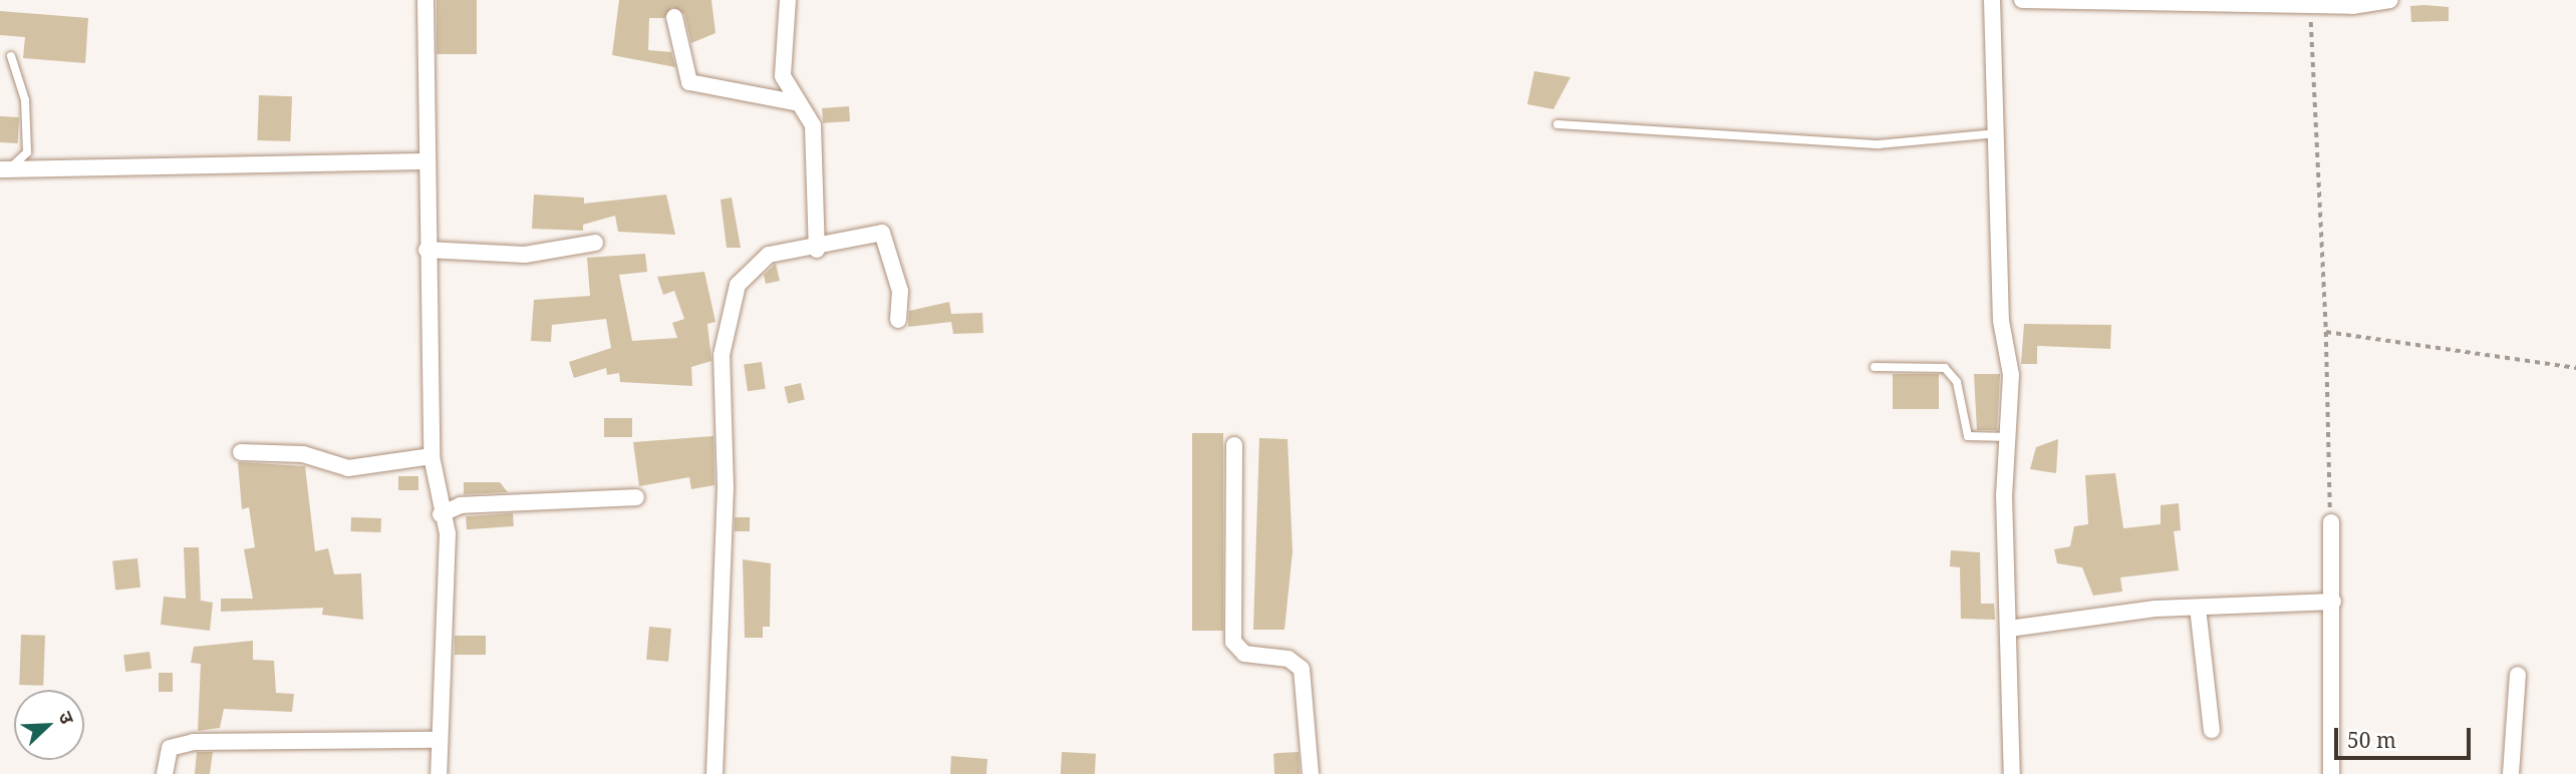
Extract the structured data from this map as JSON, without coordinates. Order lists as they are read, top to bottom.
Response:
{
  "scale_bar": "50 m",
  "north": "top right"
}
